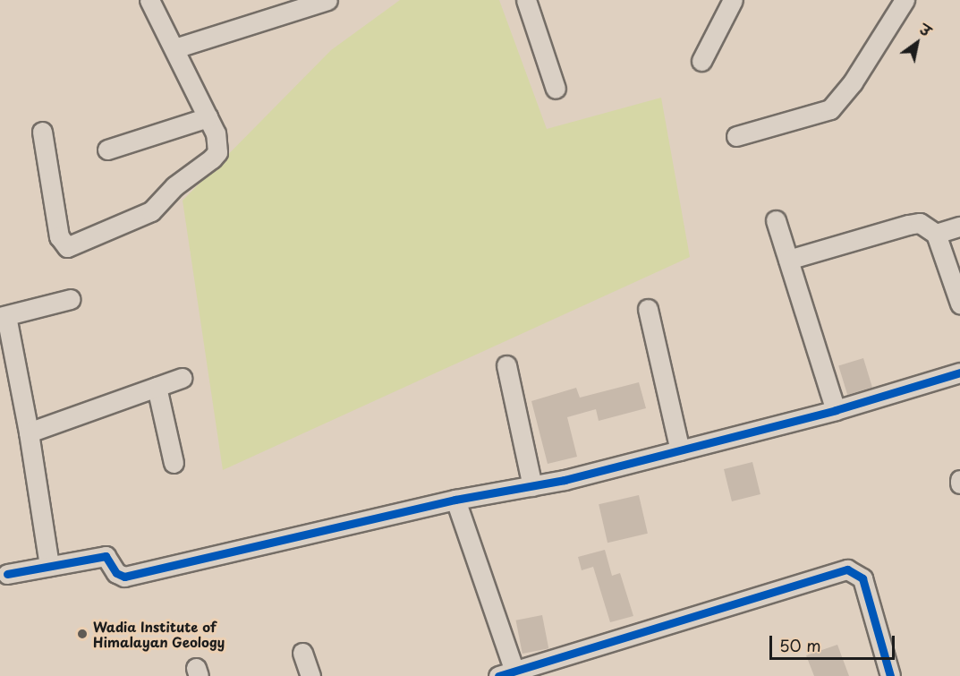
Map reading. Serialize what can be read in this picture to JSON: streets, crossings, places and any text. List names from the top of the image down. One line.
{"places":["Wadia Institute of Himalayan Geology"],"scale_bar":"50 m","north":"top right"}
